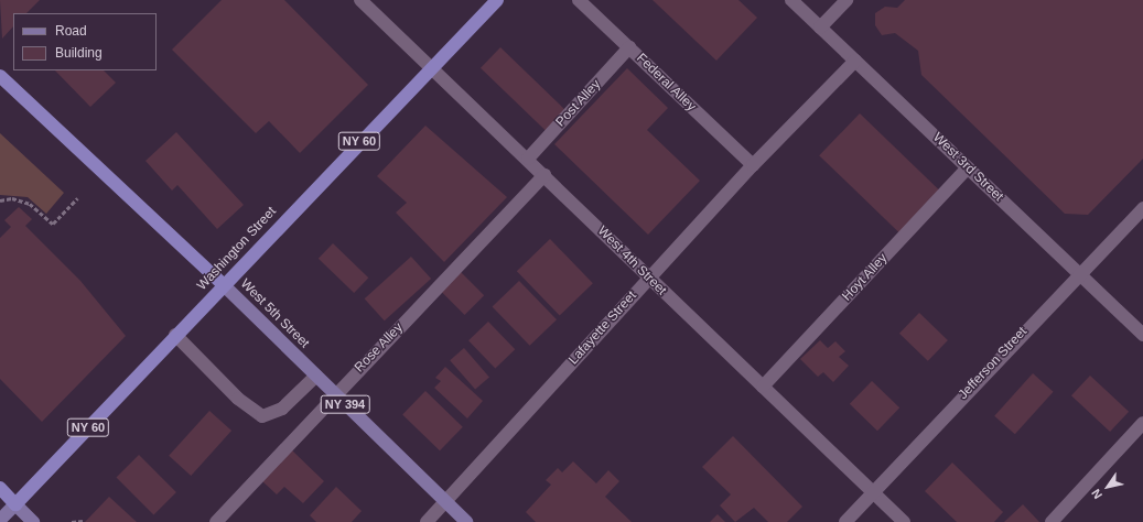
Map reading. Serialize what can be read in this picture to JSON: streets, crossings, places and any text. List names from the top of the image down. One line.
{"streets":{"highway":["NY 60","Washington Street","West 5th Street"],"main road":["NY 394"],"street":["Federal Alley","Post Alley","West 3rd Street","West 4th Street","Hoyt Alley","Lafayette Street","Rose Alley","Jefferson Street"]},"crossings":[["Federal Alley","Post Alley"],["Federal Alley","Lafayette Street"],["Post Alley","West 4th Street"],["West 3rd Street","Hoyt Alley"],["West 3rd Street","Lafayette Street"],["West 3rd Street","Jefferson Street"],["Washington Street","West 4th Street"],["Washington Street","West 5th Street"],["West 4th Street","Hoyt Alley"],["West 4th Street","Lafayette Street"],["West 4th Street","Rose Alley"],["West 4th Street","Jefferson Street"],["West 5th Street","Lafayette Street"],["West 5th Street","Rose Alley"]],"legend":["Road","Building"],"north":"bottom left"}
